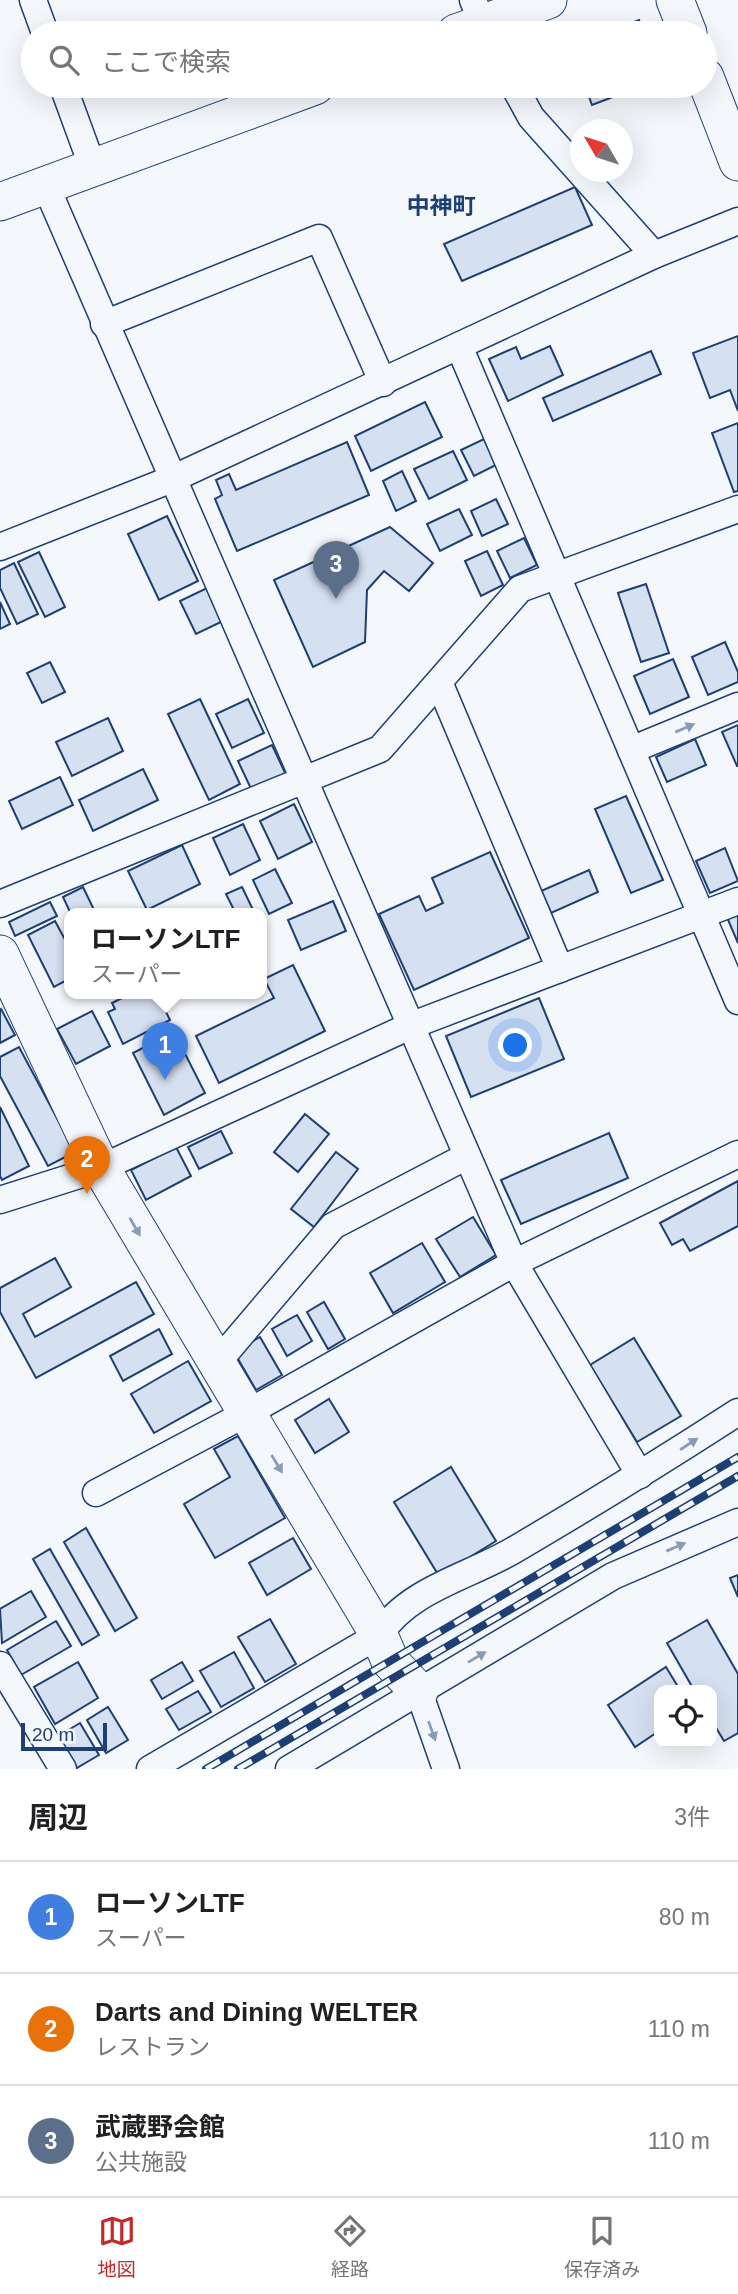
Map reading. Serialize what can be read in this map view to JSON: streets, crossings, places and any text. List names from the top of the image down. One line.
{"districts":["中神町"],"scale_bar":"20 m","north":"top left","page":{"search":"ここで検索","pins":["3","1","2"],"popup":["ローソンLTF","スーパー"],"scale":"20 m","heading":["周辺","3件"],"list":[{"mark":"1","name":"ローソンLTF","note":"スーパー","value":"80 m"},{"mark":"2","name":"Darts and Dining WELTER","note":"レストラン","value":"110 m"},{"mark":"3","name":"武蔵野会館","note":"公共施設","value":"110 m"}],"nav":["地図","経路","保存済み"]}}
